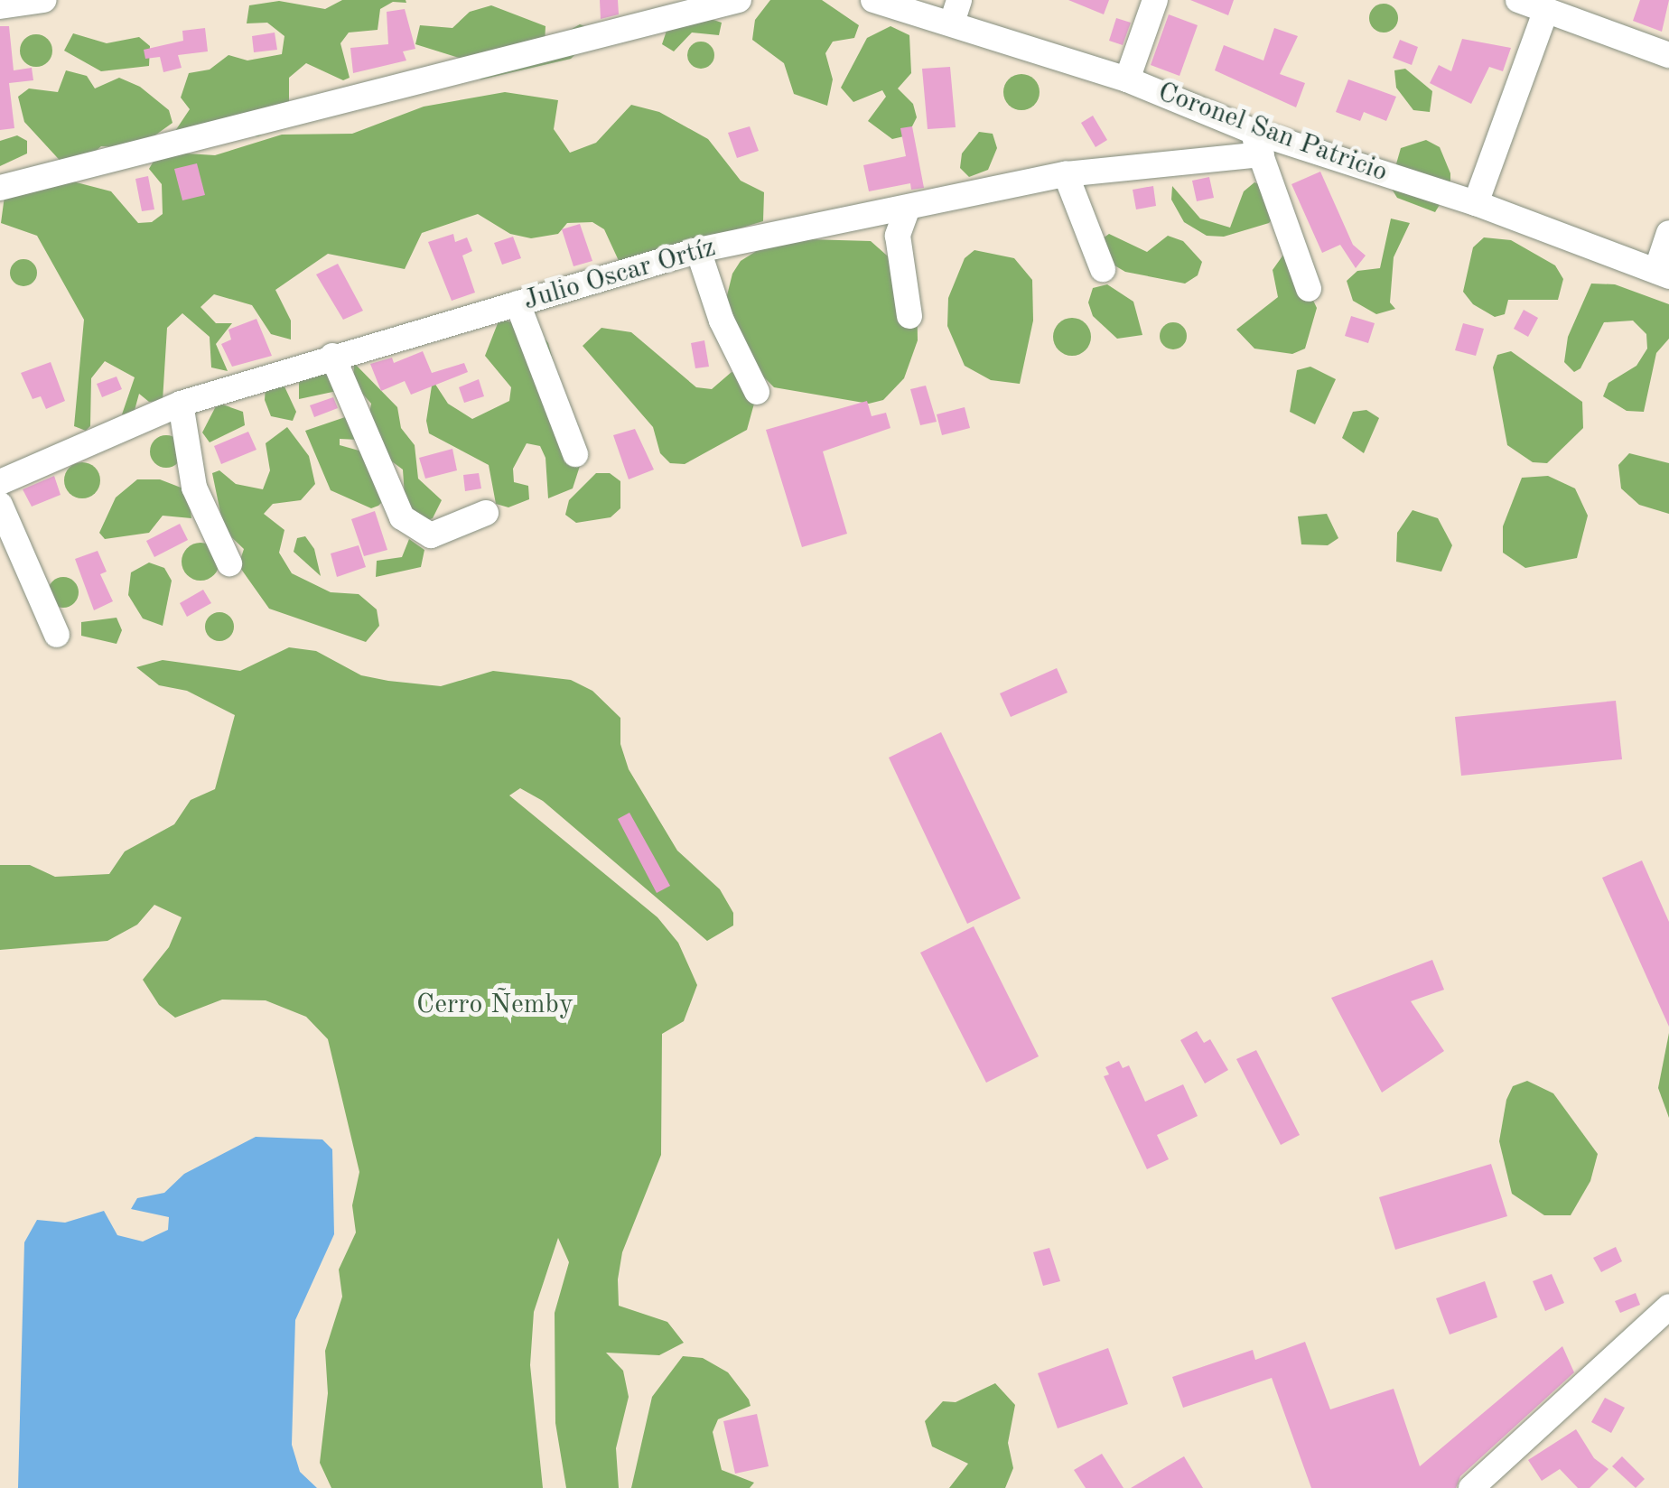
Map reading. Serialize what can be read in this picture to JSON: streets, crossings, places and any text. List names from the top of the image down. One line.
{"streets":{"street":["Coronel San Patricio","Julio Oscar Ortíz"]},"parks":["Cerro Ñemby"]}
